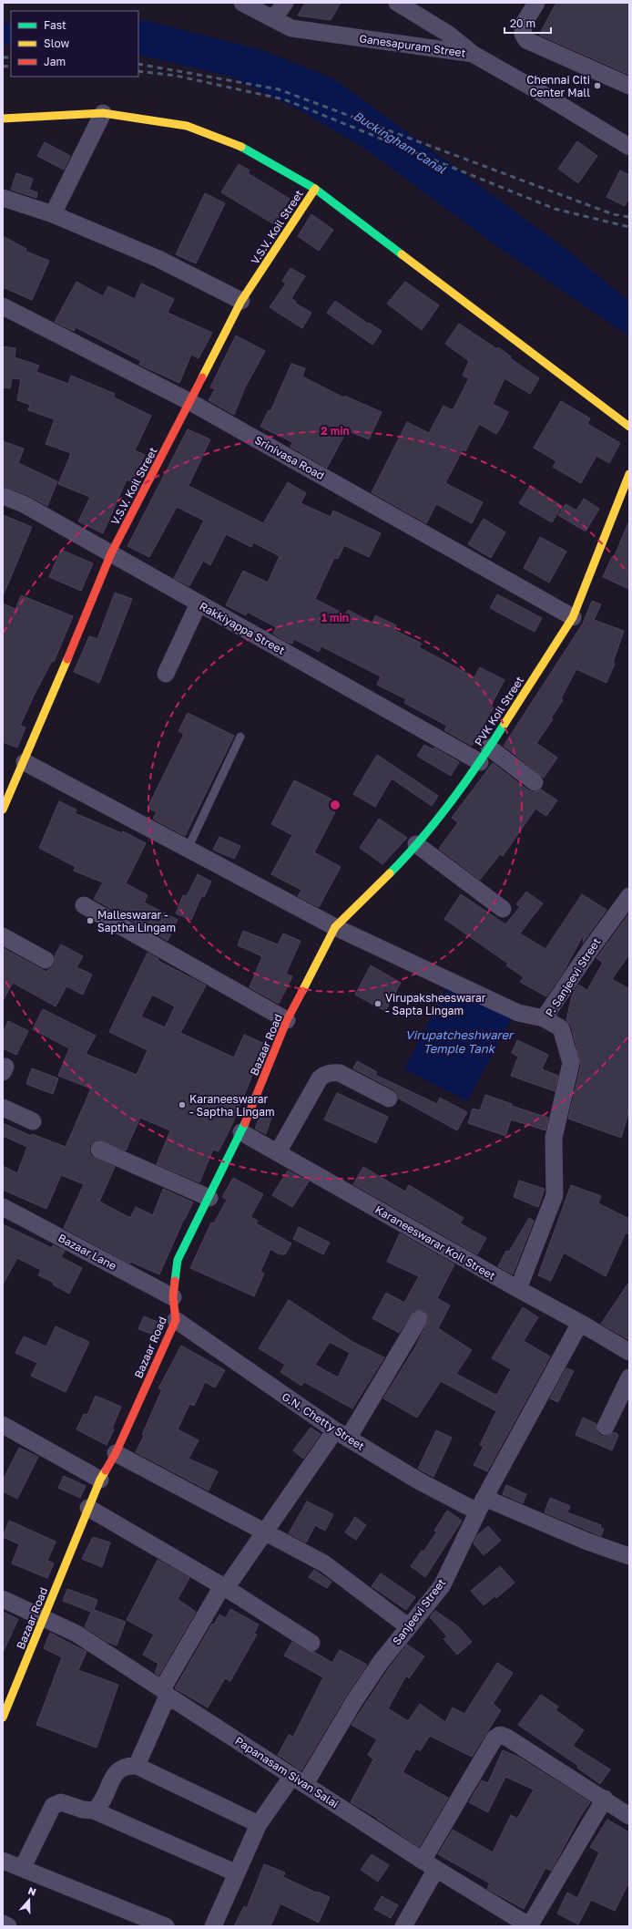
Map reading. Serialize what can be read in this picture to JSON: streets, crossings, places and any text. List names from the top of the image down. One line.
{"streets":{"street":["Ganesapuram Street","V.S.V. Koil Street","Srinivasa Road","Rakkiyappa Street","PVK Koil Street","P. Sanjeevi Street","Bazaar Road","Karaneeswarar Koil Street","Bazaar Lane","G.N. Chetty Street","Sanjeevi Street","Papanasam Sivan Salai"]},"crossings":[["V.S.V. Koil Street","Srinivasa Road"],["V.S.V. Koil Street","Rakkiyappa Street"],["Srinivasa Road","PVK Koil Street"],["Rakkiyappa Street","PVK Koil Street"],["PVK Koil Street","Bazaar Road"],["P. Sanjeevi Street","Karaneeswarar Koil Street"],["Bazaar Road","Karaneeswarar Koil Street"],["Bazaar Road","Bazaar Lane"],["Bazaar Road","G.N. Chetty Street"],["Bazaar Road","Papanasam Sivan Salai"],["Karaneeswarar Koil Street","Sanjeevi Street"],["G.N. Chetty Street","Sanjeevi Street"],["Sanjeevi Street","Papanasam Sivan Salai"]],"water":["Buckingham Canal","Virupatcheshwarer Temple Tank"],"places":["Chennai Citi Center Mall","Malleswarar - Saptha Lingam","Virupaksheeswarar - Sapta Lingam","Karaneeswarar - Saptha Lingam"],"legend":["Fast","Slow","Jam"],"scale_bar":"20 m","north":"top","rings":["2 min","1 min"]}
